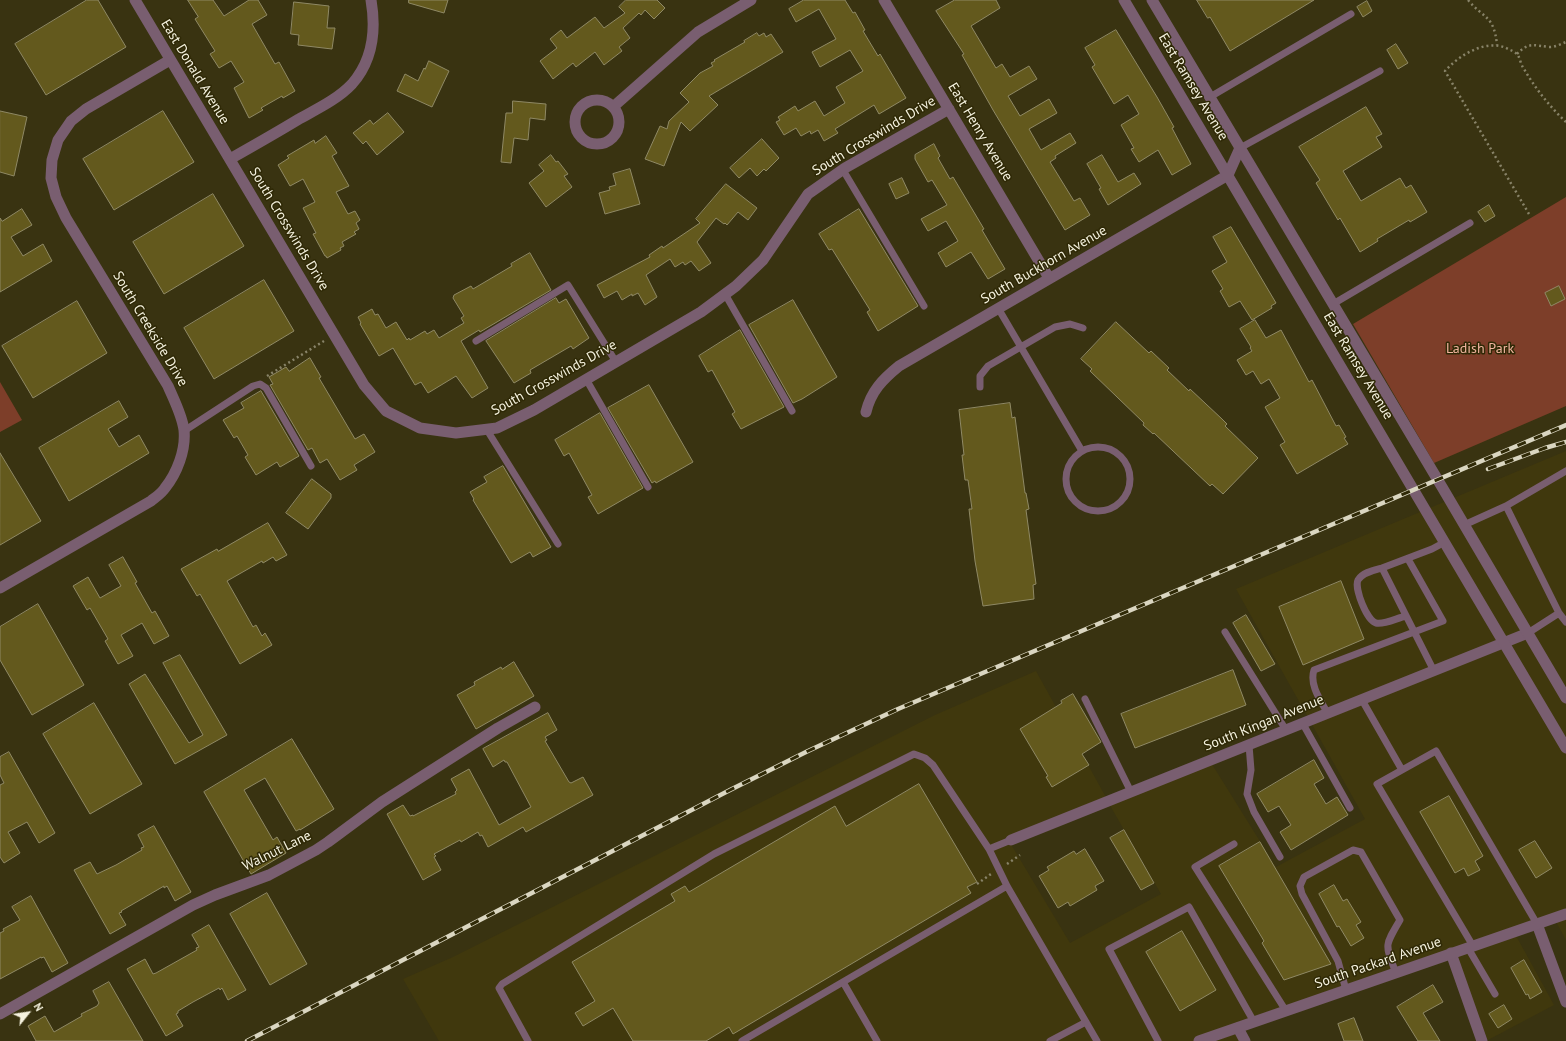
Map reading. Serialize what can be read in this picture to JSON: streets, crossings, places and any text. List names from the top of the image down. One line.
{"streets":{"street":["East Donald Avenue","East Ramsey Avenue","East Henry Avenue","South Crosswinds Drive","South Buckhorn Avenue","South Creekside Drive","South Kingan Avenue","Walnut Lane","South Packard Avenue"]},"crossings":[["East Donald Avenue","South Crosswinds Drive"],["East Donald Avenue","South Creekside Drive"],["East Ramsey Avenue","South Buckhorn Avenue"],["East Ramsey Avenue","South Kingan Avenue"],["East Henry Avenue","South Crosswinds Drive"],["East Henry Avenue","South Buckhorn Avenue"]],"parks":["Ladish Park"],"north":"top right"}
